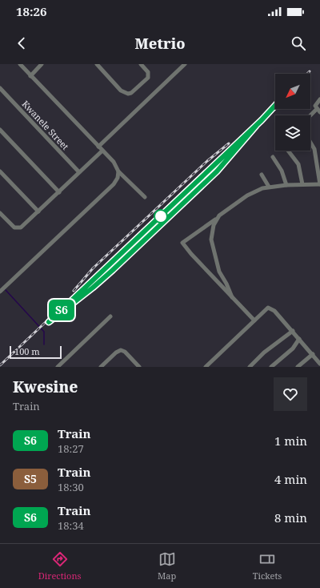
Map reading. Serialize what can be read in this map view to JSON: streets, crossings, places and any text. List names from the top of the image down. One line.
{"streets":{"street":["Kwanele Street"]},"scale_bar":"100 m","north":"bottom left","page":{"status":"18:26","header":"Metrio","on_map":"S6","scale":"100 m","heading":["Kwesine","Train"],"list":[{"mark":"S6","name":"Train","note":"18:27","value":"1 min"},{"mark":"S5","name":"Train","note":"18:30","value":"4 min"},{"mark":"S6","name":"Train","note":"18:34","value":"8 min"}],"tabs":["Directions","Map","Tickets"]}}
